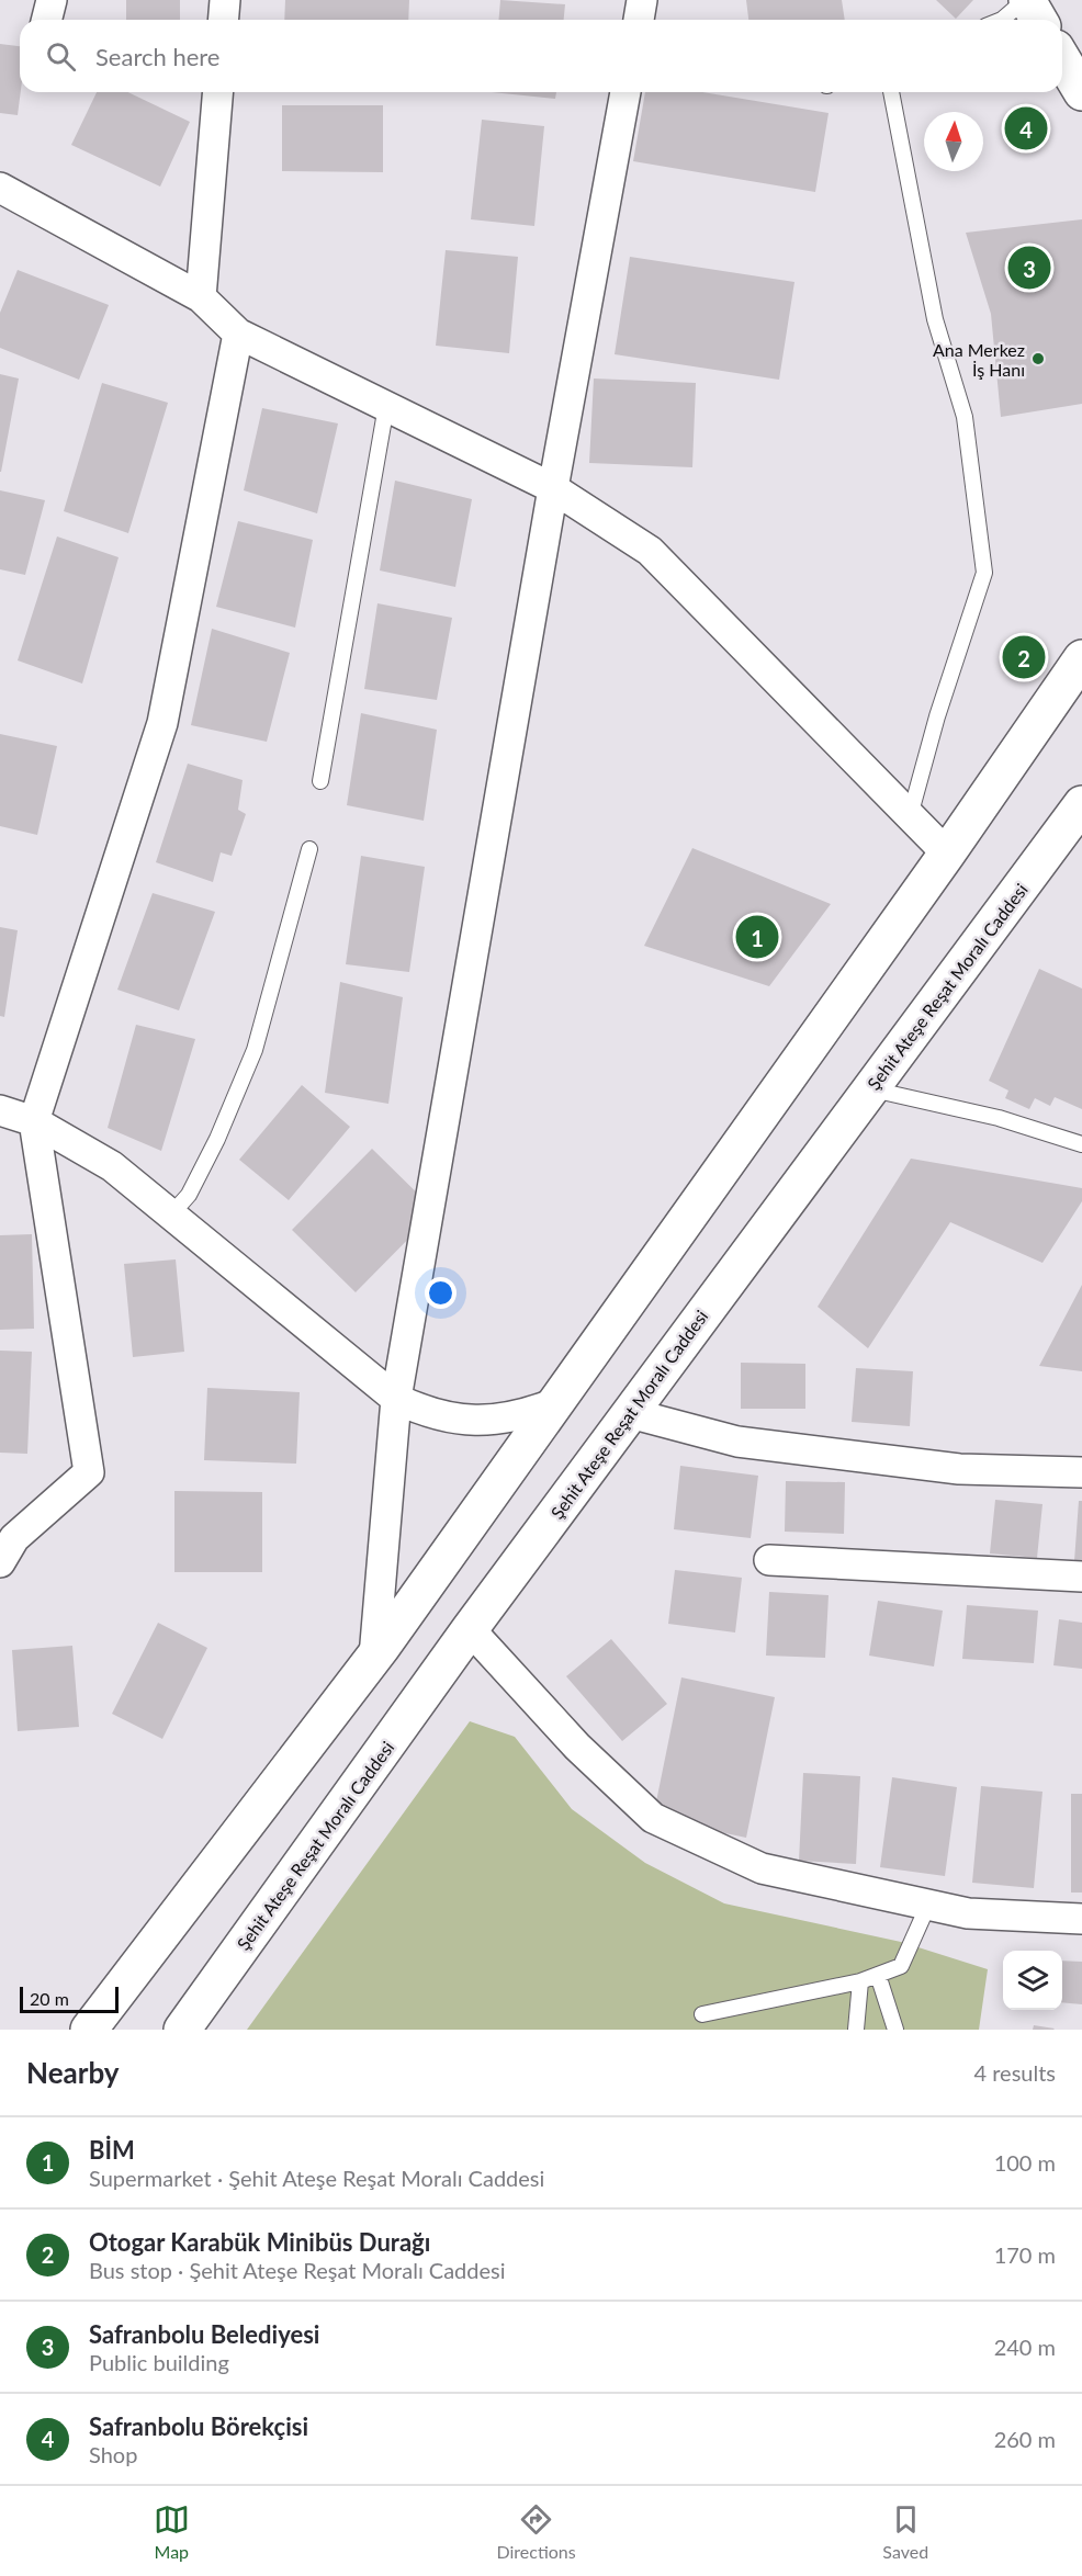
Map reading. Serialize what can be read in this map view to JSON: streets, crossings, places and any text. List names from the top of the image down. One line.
{"streets":{"main road":["Şehit Ateşe Reşat Moralı Caddesi"]},"places":["Ana Merkez İş Hanı"],"scale_bar":"20 m","north":"top","page":{"search":"Search here","pins":["4","3","2","1"],"scale":"20 m","heading":["Nearby","4 results"],"list":[{"mark":"1","name":"BİM","note":"Supermarket · Şehit Ateşe Reşat Moralı Caddesi","value":"100 m"},{"mark":"2","name":"Otogar Karabük Minibüs Durağı","note":"Bus stop · Şehit Ateşe Reşat Moralı Caddesi","value":"170 m"},{"mark":"3","name":"Safranbolu Belediyesi","note":"Public building","value":"240 m"},{"mark":"4","name":"Safranbolu Börekçisi","note":"Shop","value":"260 m"}],"nav":["Map","Directions","Saved"]}}
